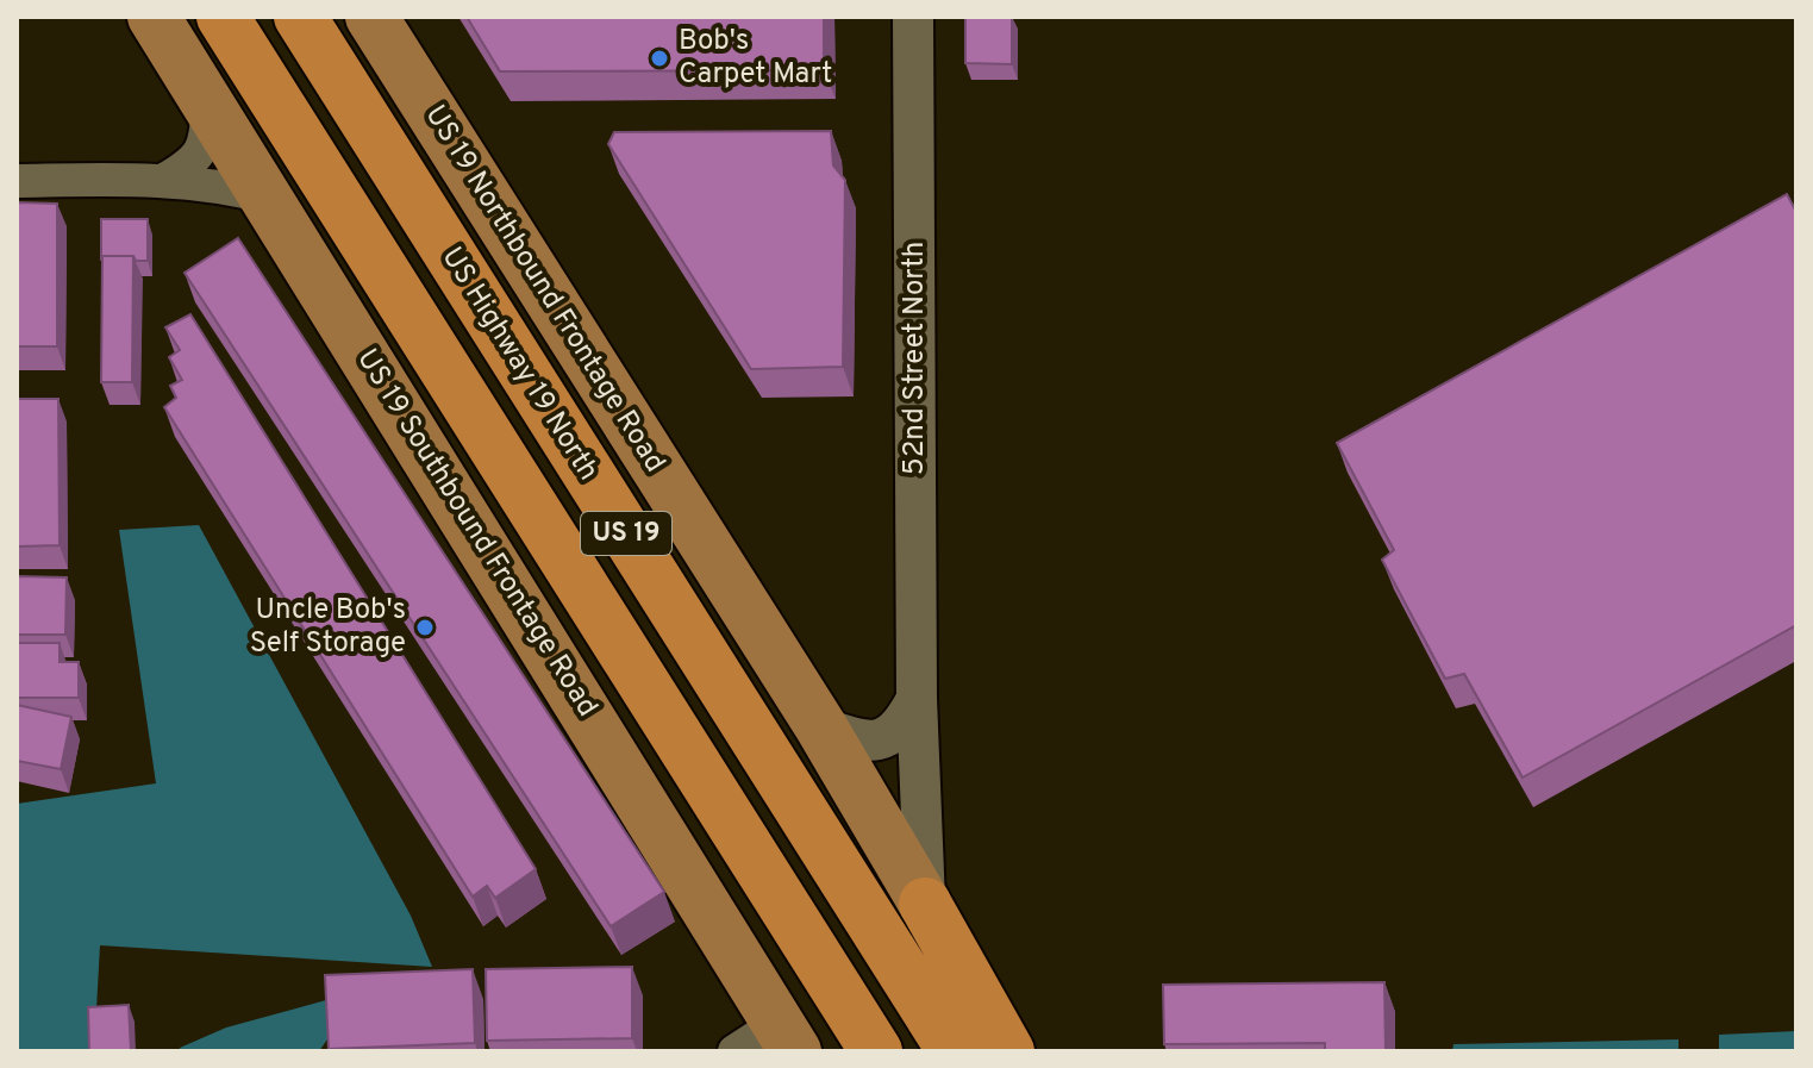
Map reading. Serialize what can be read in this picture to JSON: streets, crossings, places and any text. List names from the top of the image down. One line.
{"streets":{"highway":["US Highway 19 North","US 19"],"main road":["US 19 Northbound Frontage Road","US 19 Southbound Frontage Road"],"street":["52nd Street North"]},"crossings":[["US 19 Northbound Frontage Road","52nd Street North"]],"places":["Bob's Carpet Mart","Uncle Bob's Self Storage"]}
